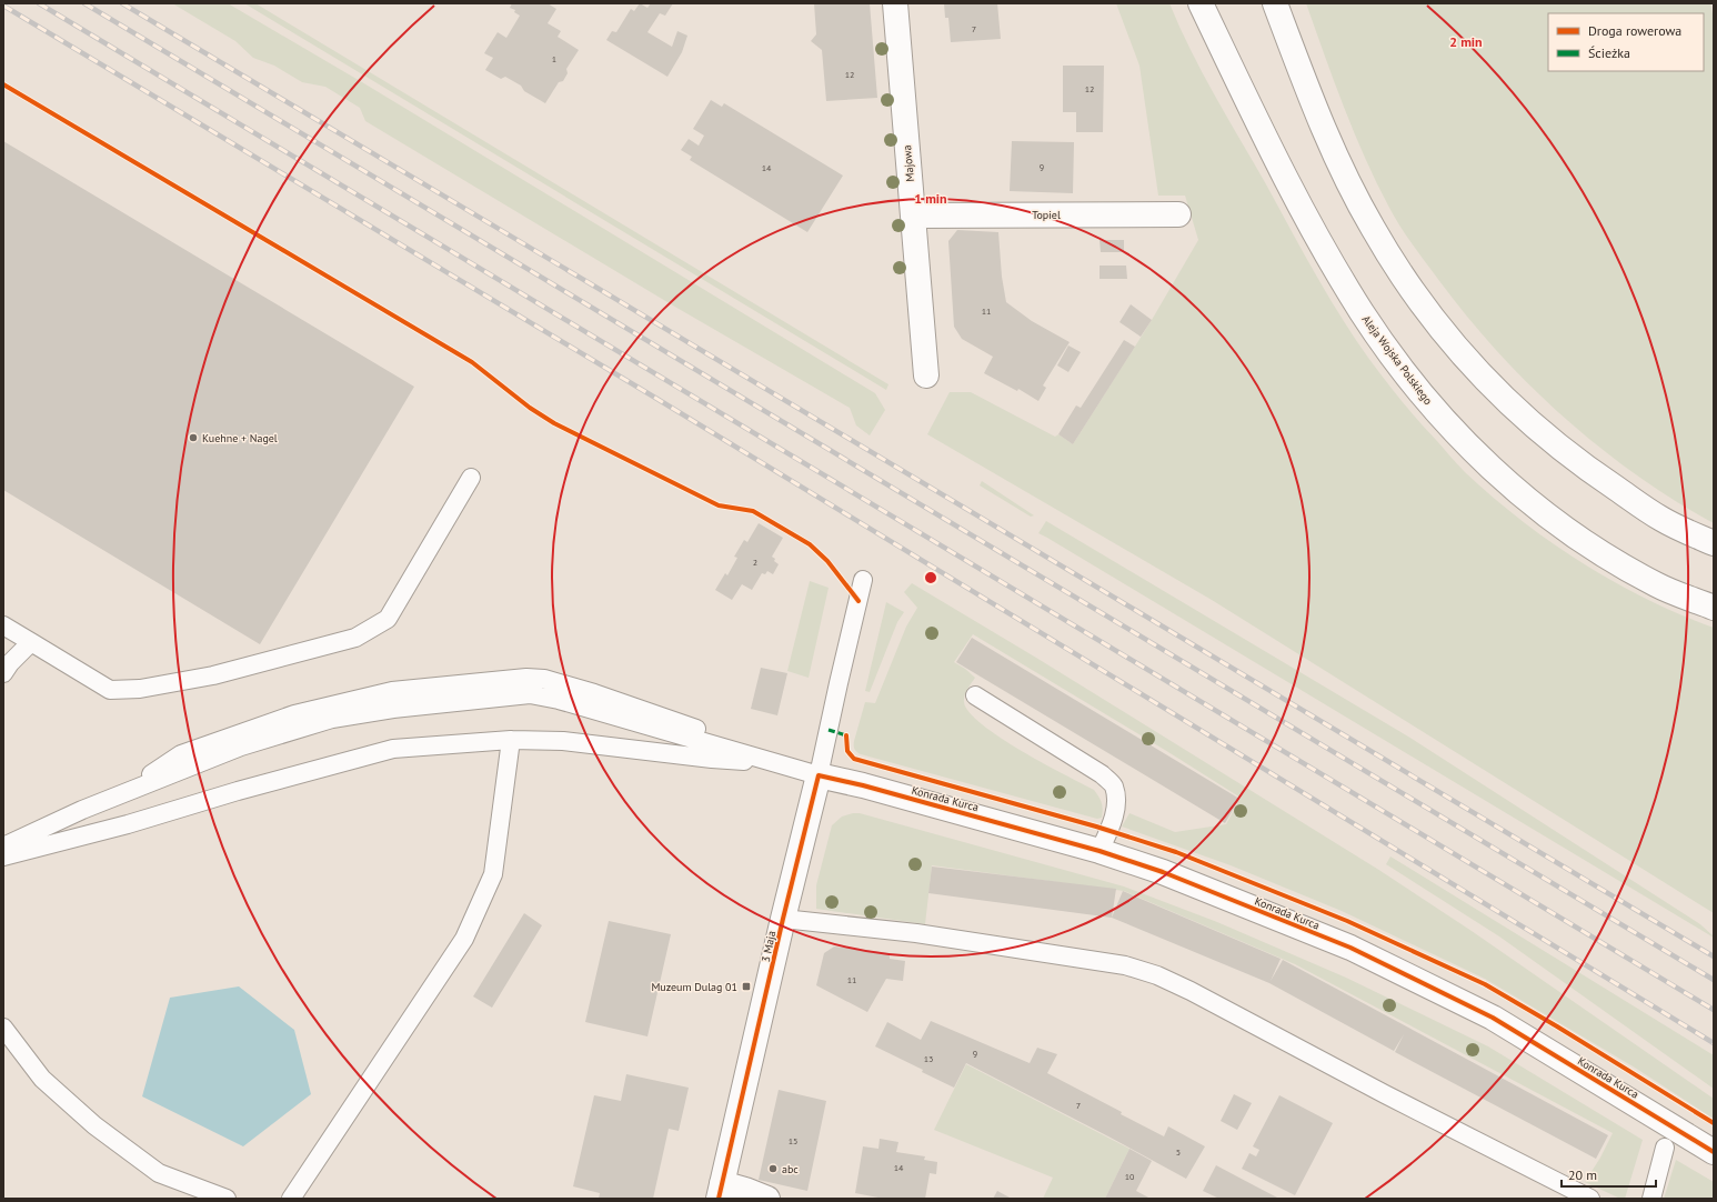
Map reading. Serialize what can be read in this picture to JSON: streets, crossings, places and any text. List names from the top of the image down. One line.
{"streets":{"street":["Majowa","Topiel","Aleja Wojska Polskiego","Konrada Kurca","3 Maja"]},"crossings":[["Majowa","Topiel"],["Konrada Kurca","3 Maja"]],"places":{"other":["Kuehne + Nagel","abc"],"transit":["Muzeum Dulag 01"]},"house_numbers":["7","1","12","12","9","14","11","2","11","9","13","7","15","5","14","10"],"legend":["Droga rowerowa","Ścieżka"],"scale_bar":"20 m","rings":["2 min","1 min"]}
